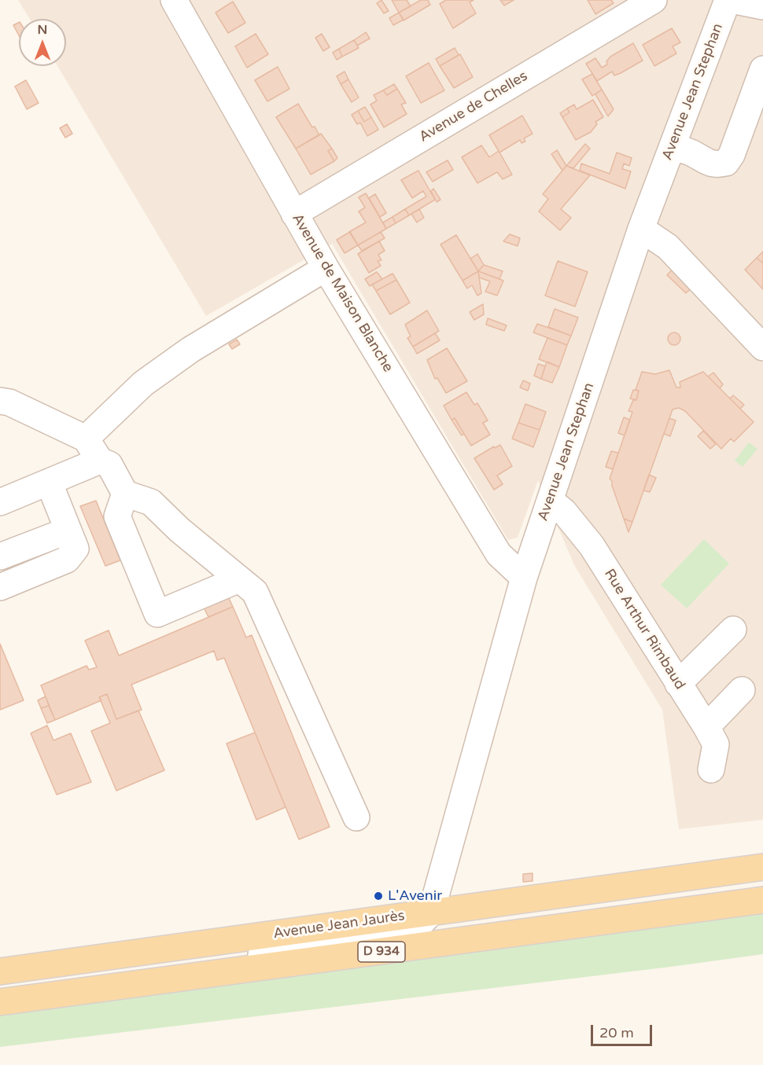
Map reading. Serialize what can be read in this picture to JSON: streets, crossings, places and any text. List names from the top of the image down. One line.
{"streets":{"main road":["Avenue Jean Jaurès","D 934"],"street":["Avenue Jean Stephan","Avenue de Chelles","Avenue de Maison Blanche","Rue Arthur Rimbaud"]},"crossings":[["Avenue Jean Stephan","Avenue de Maison Blanche"],["Avenue Jean Stephan","Rue Arthur Rimbaud"],["Avenue Jean Stephan","Avenue Jean Jaurès"],["Avenue de Chelles","Avenue de Maison Blanche"]],"places":["L'Avenir"],"scale_bar":"20 m","north":"top"}
